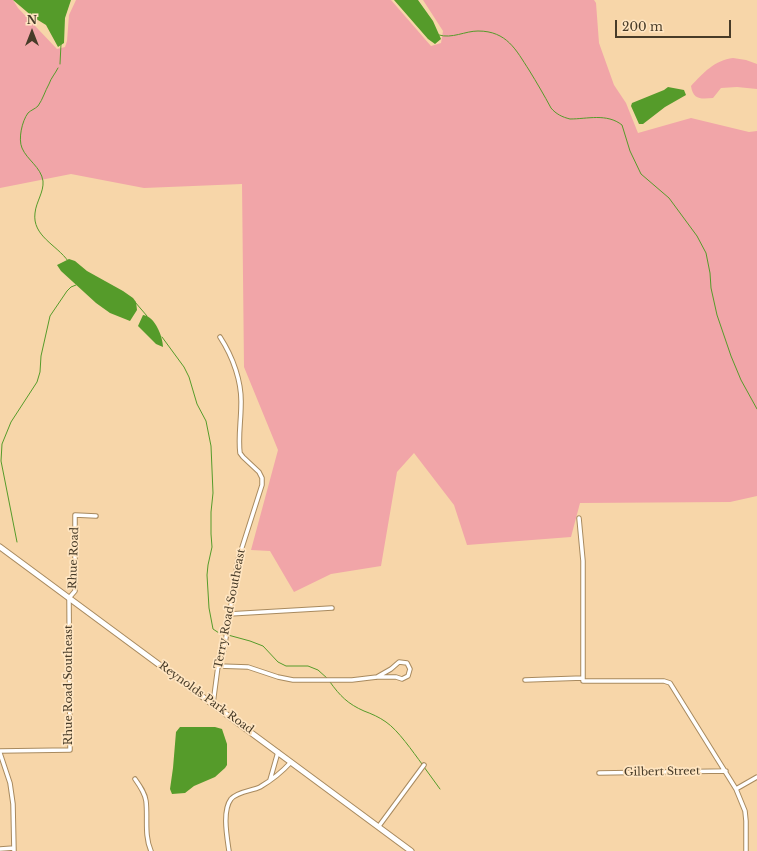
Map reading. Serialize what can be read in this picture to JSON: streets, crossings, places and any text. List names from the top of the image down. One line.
{"streets":{"main road":["Reynolds Park Road"],"street":["Rhue Road","Terry Road Southeast","Rhue Road Southeast","Gilbert Street"]},"crossings":[["Rhue Road","Rhue Road Southeast"],["Rhue Road","Reynolds Park Road"],["Terry Road Southeast","Reynolds Park Road"],["Rhue Road Southeast","Reynolds Park Road"]],"scale_bar":"200 m","north":"top"}
